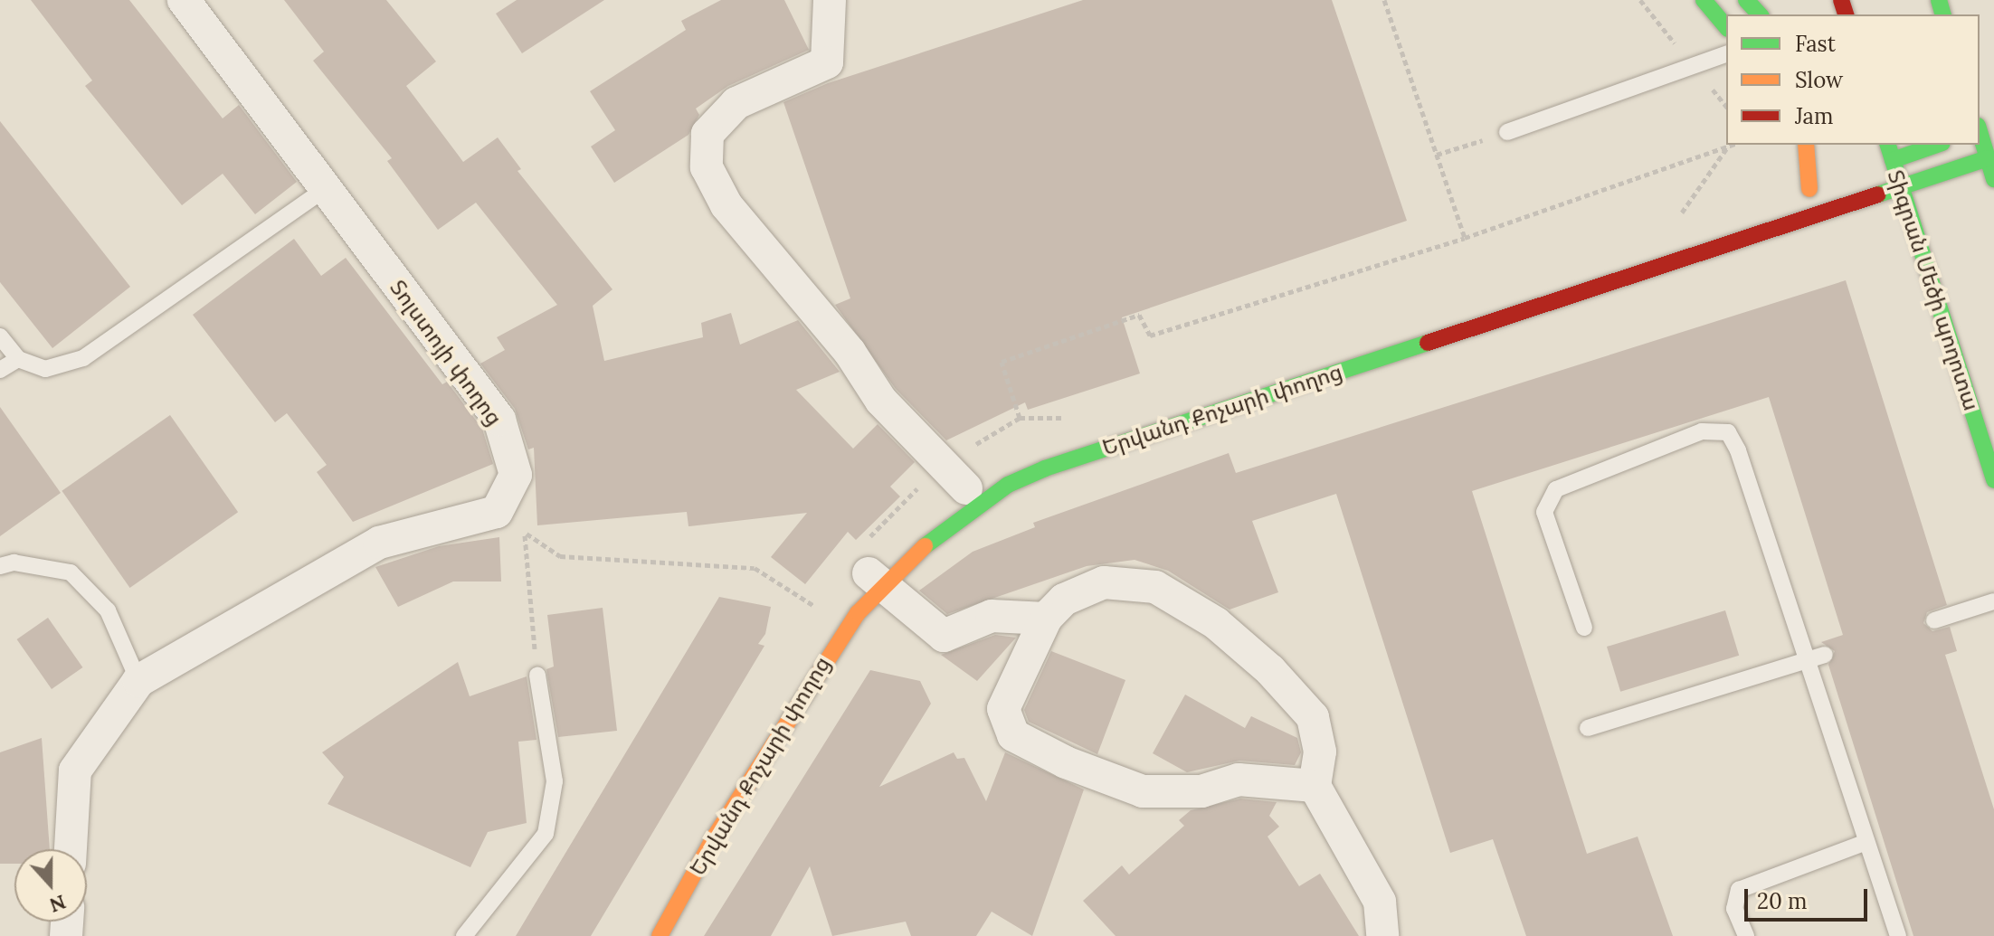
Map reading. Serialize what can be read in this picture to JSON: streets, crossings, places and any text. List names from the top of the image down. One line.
{"streets":{"street":["Տիգրան Մեծի պողոտա","Տոլստոյի փողոց","Երվանդ Քոչարի փողոց"]},"crossings":[["Տիգրան Մեծի պողոտա","Երվանդ Քոչարի փողոց"]],"legend":["Fast","Slow","Jam"],"scale_bar":"20 m","north":"bottom"}
